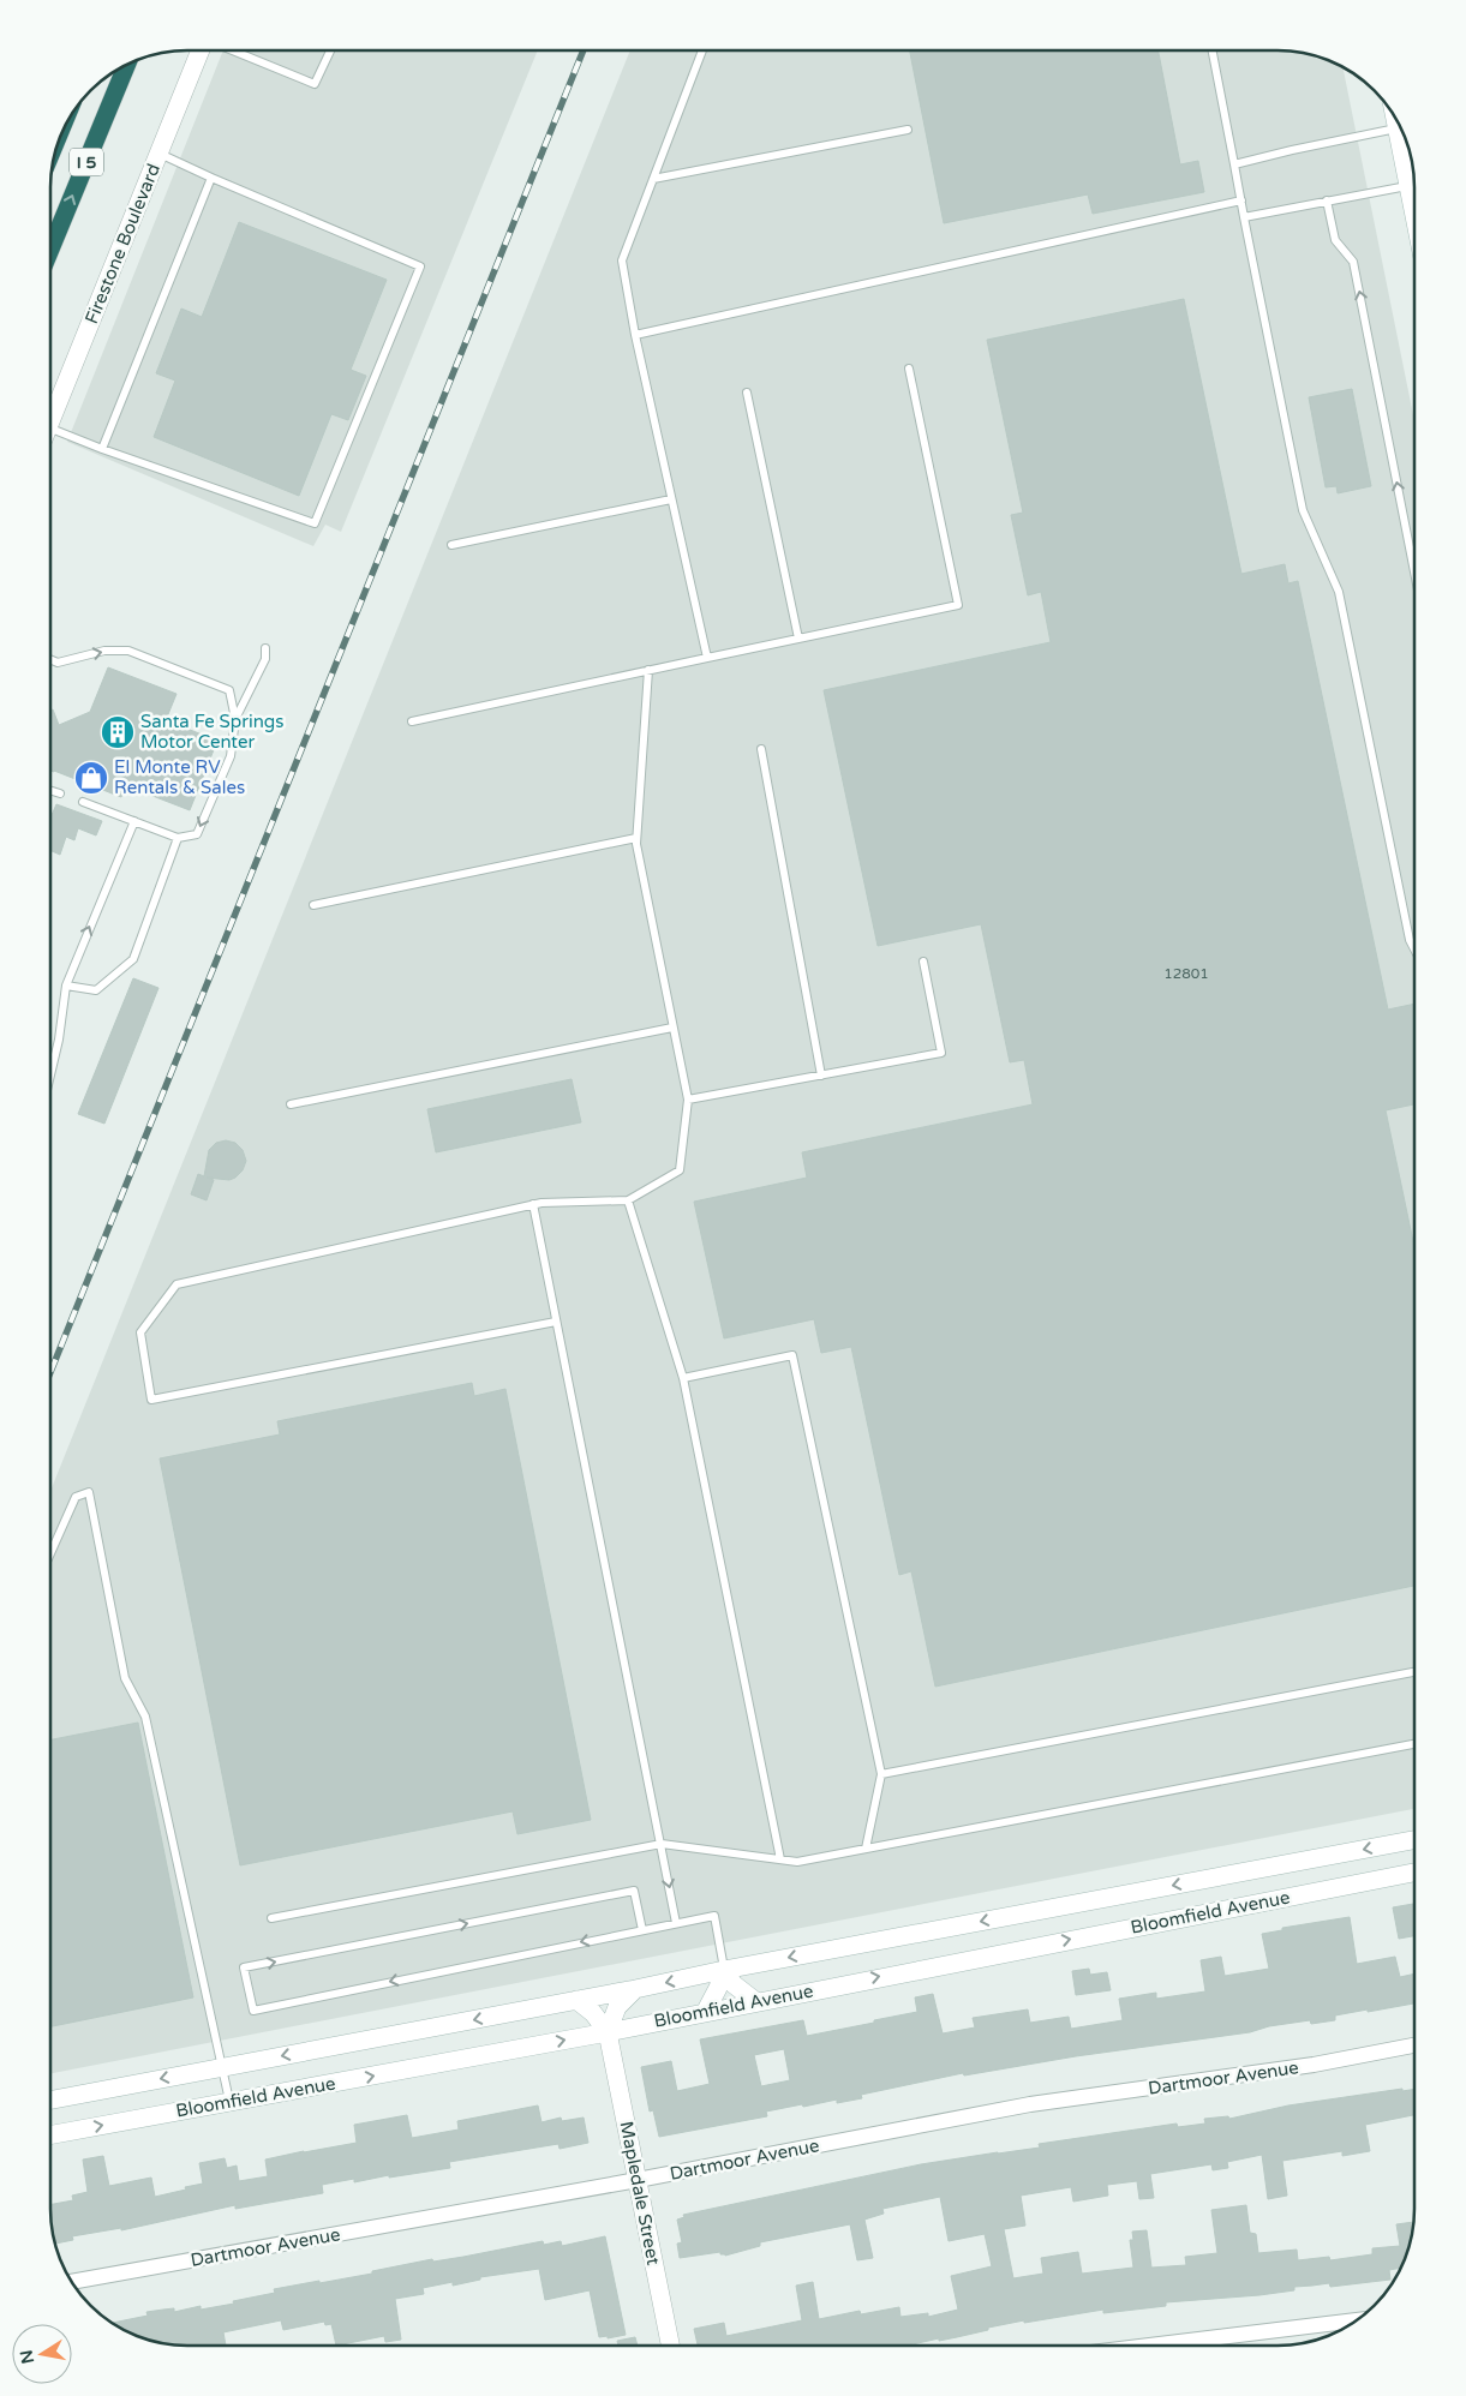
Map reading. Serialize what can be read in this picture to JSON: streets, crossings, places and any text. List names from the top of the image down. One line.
{"streets":{"highway":["I 5"],"main road":["Firestone Boulevard","Bloomfield Avenue","Mapledale Street"],"street":["Dartmoor Avenue"]},"crossings":[["Bloomfield Avenue","Mapledale Street"],["Dartmoor Avenue","Mapledale Street"]],"places":{"building":["Santa Fe Springs Motor Center"],"shop":["El Monte RV Rentals & Sales"]},"house_numbers":["12801"],"north":"left"}
